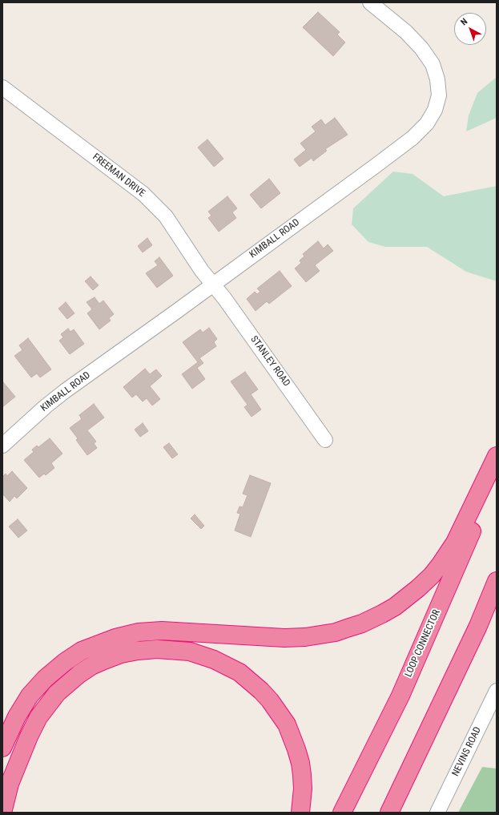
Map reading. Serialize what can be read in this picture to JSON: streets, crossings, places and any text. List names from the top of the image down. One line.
{"streets":{"highway":["LOOP CONNECTOR"],"street":["FREEMAN DRIVE","KIMBALL ROAD","STANLEY ROAD","NEVINS ROAD"]},"crossings":[["FREEMAN DRIVE","KIMBALL ROAD"],["FREEMAN DRIVE","STANLEY ROAD"],["KIMBALL ROAD","STANLEY ROAD"]],"north":"top left"}
